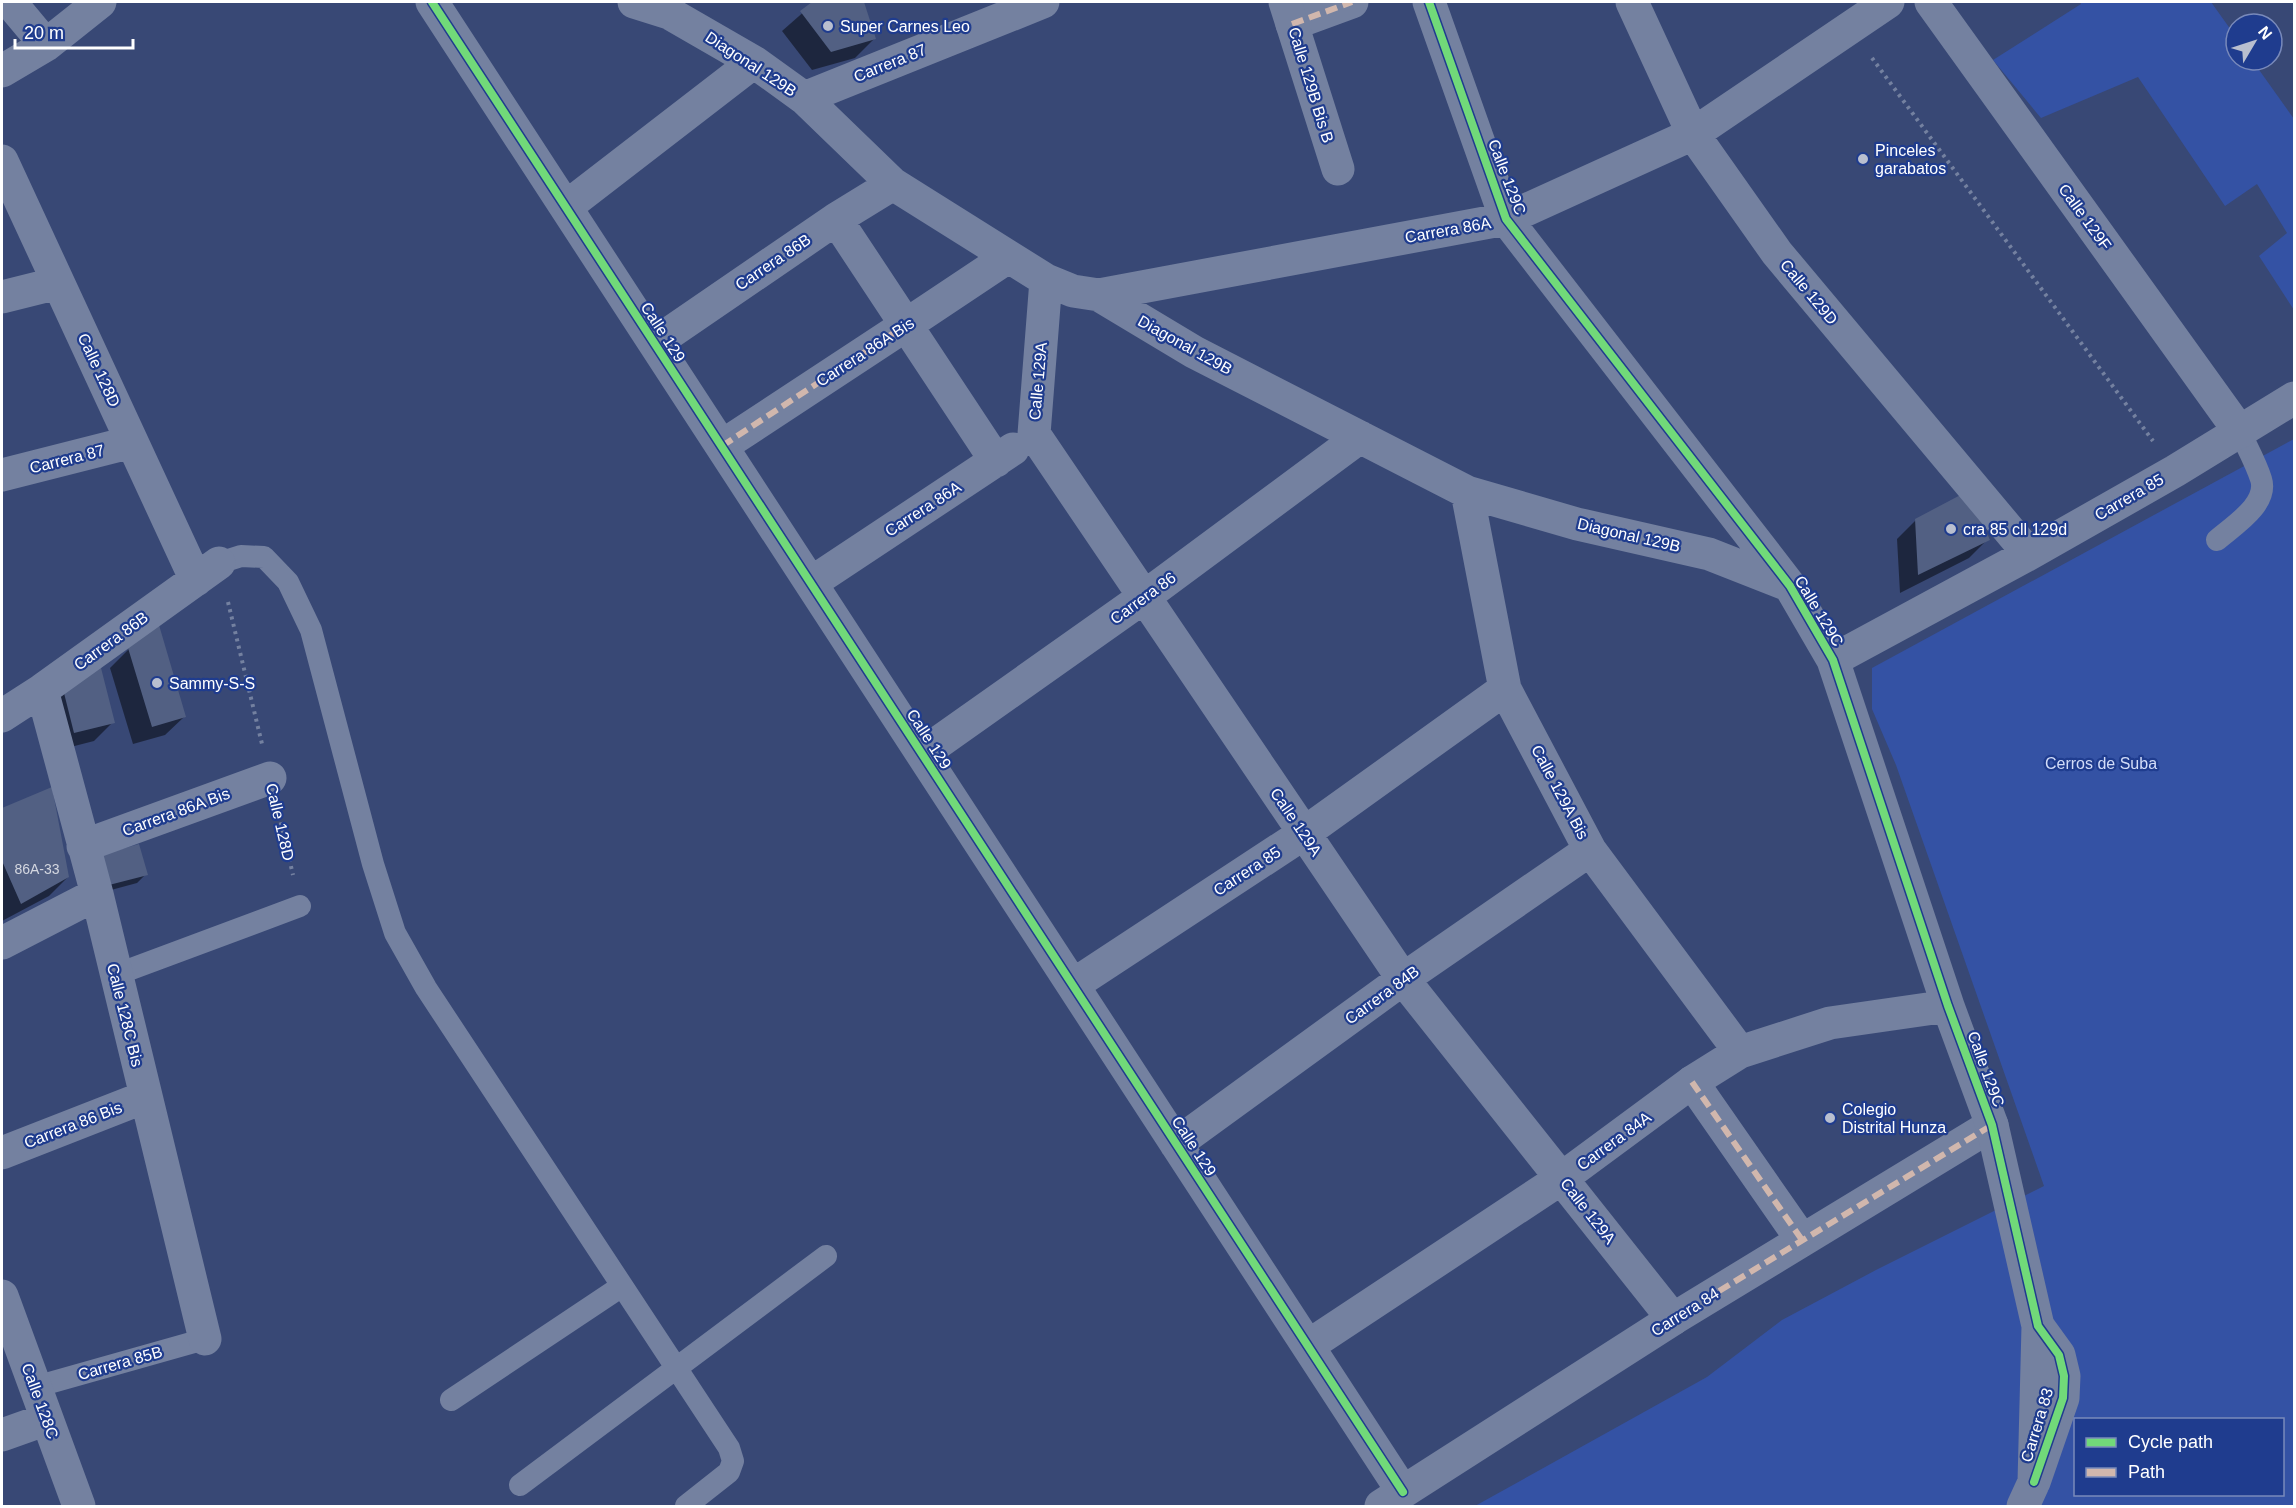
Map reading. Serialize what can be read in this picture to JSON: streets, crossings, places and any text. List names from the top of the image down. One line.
{"streets":{"street":["Carrera 87","Diagonal 129B","Calle 129B Bis B","Calle 129C","Calle 129F","Carrera 86A","Carrera 86B","Calle 129D","Calle 129","Carrera 86A Bis","Calle 128D","Calle 129A","Carrera 85","Carrera 86","Calle 129A Bis","Carrera 84B","Calle 128C Bis","Carrera 86 Bis","Carrera 84A","Carrera 84","Calle 128C","Carrera 83"],"lane":["Carrera 85B"]},"crossings":[["Carrera 87","Diagonal 129B"],["Carrera 87","Calle 128D"],["Diagonal 129B","Calle 129C"],["Diagonal 129B","Carrera 86A"],["Diagonal 129B","Carrera 86B"],["Diagonal 129B","Carrera 86A Bis"],["Diagonal 129B","Calle 129A"],["Diagonal 129B","Carrera 86"],["Diagonal 129B","Calle 129A Bis"],["Calle 129C","Carrera 86A"],["Calle 129C","Carrera 85"],["Calle 129C","Carrera 84A"],["Calle 129C","Carrera 84"],["Calle 129C","Carrera 83"],["Calle 129F","Carrera 85"],["Carrera 86A","Calle 129D"],["Carrera 86A","Calle 129"],["Carrera 86A","Calle 129A"],["Carrera 86B","Calle 129"],["Carrera 86B","Calle 128D"],["Carrera 86B","Calle 128C Bis"],["Calle 129D","Carrera 85"],["Calle 129","Carrera 86A Bis"],["Calle 129","Carrera 85"],["Calle 129","Carrera 86"],["Calle 129","Carrera 84B"],["Calle 129","Carrera 84A"],["Calle 129","Carrera 84"],["Carrera 86A Bis","Calle 128D"],["Carrera 86A Bis","Calle 128C Bis"],["Calle 129A","Carrera 85"],["Calle 129A","Carrera 86"],["Calle 129A","Carrera 84B"],["Calle 129A","Carrera 84A"],["Calle 129A","Carrera 84"],["Carrera 85","Calle 129A Bis"],["Calle 129A Bis","Carrera 84B"],["Calle 129A Bis","Carrera 84A"],["Calle 128C Bis","Carrera 86 Bis"],["Calle 128C Bis","Carrera 85B"],["Carrera 85B","Calle 128C"]],"parks":["Cerros de Suba"],"places":["Super Carnes Leo","Pinceles garabatos","cra 85 cll 129d","Sammy-S-S","Colegio Distrital Hunza"],"house_numbers":["86A-33"],"legend":["Cycle path","Path"],"scale_bar":"20 m","north":"top right"}
